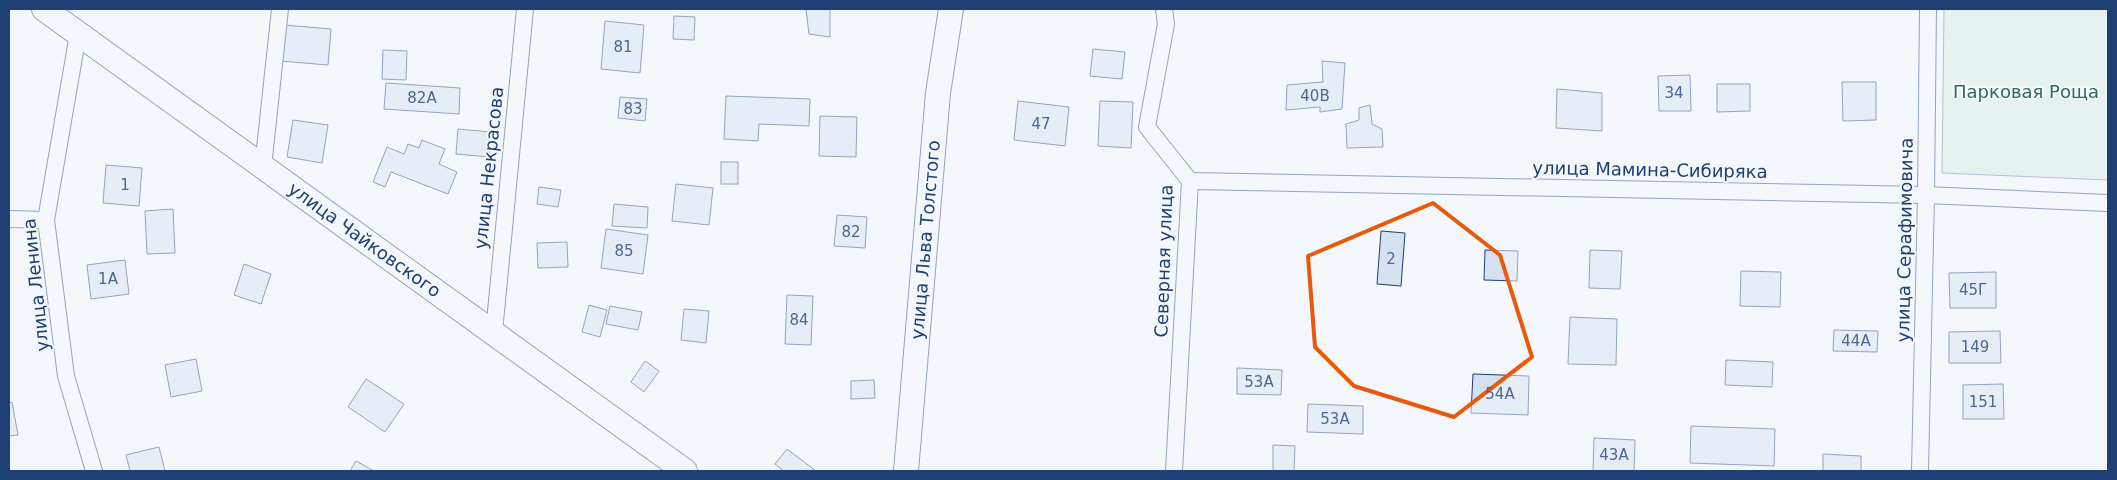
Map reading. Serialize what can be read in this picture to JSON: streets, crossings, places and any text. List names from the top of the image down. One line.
{"streets":{"street":["улица Некрасова","улица Мамина-Сибиряка","улица Чайковского","улица Льва Толстого","улица Серафимовича","Северная улица","улица Ленина"]},"crossings":[["улица Некрасова","улица Чайковского"],["улица Мамина-Сибиряка","улица Серафимовича"],["улица Мамина-Сибиряка","Северная улица"],["улица Чайковского","улица Ленина"]],"parks":["Парковая Роща"],"house_numbers":["81","34","40В","82А","83","47","1","82","85","2","1А","45Г","84","44А","149","53А","54А","151","53А","43А"]}
